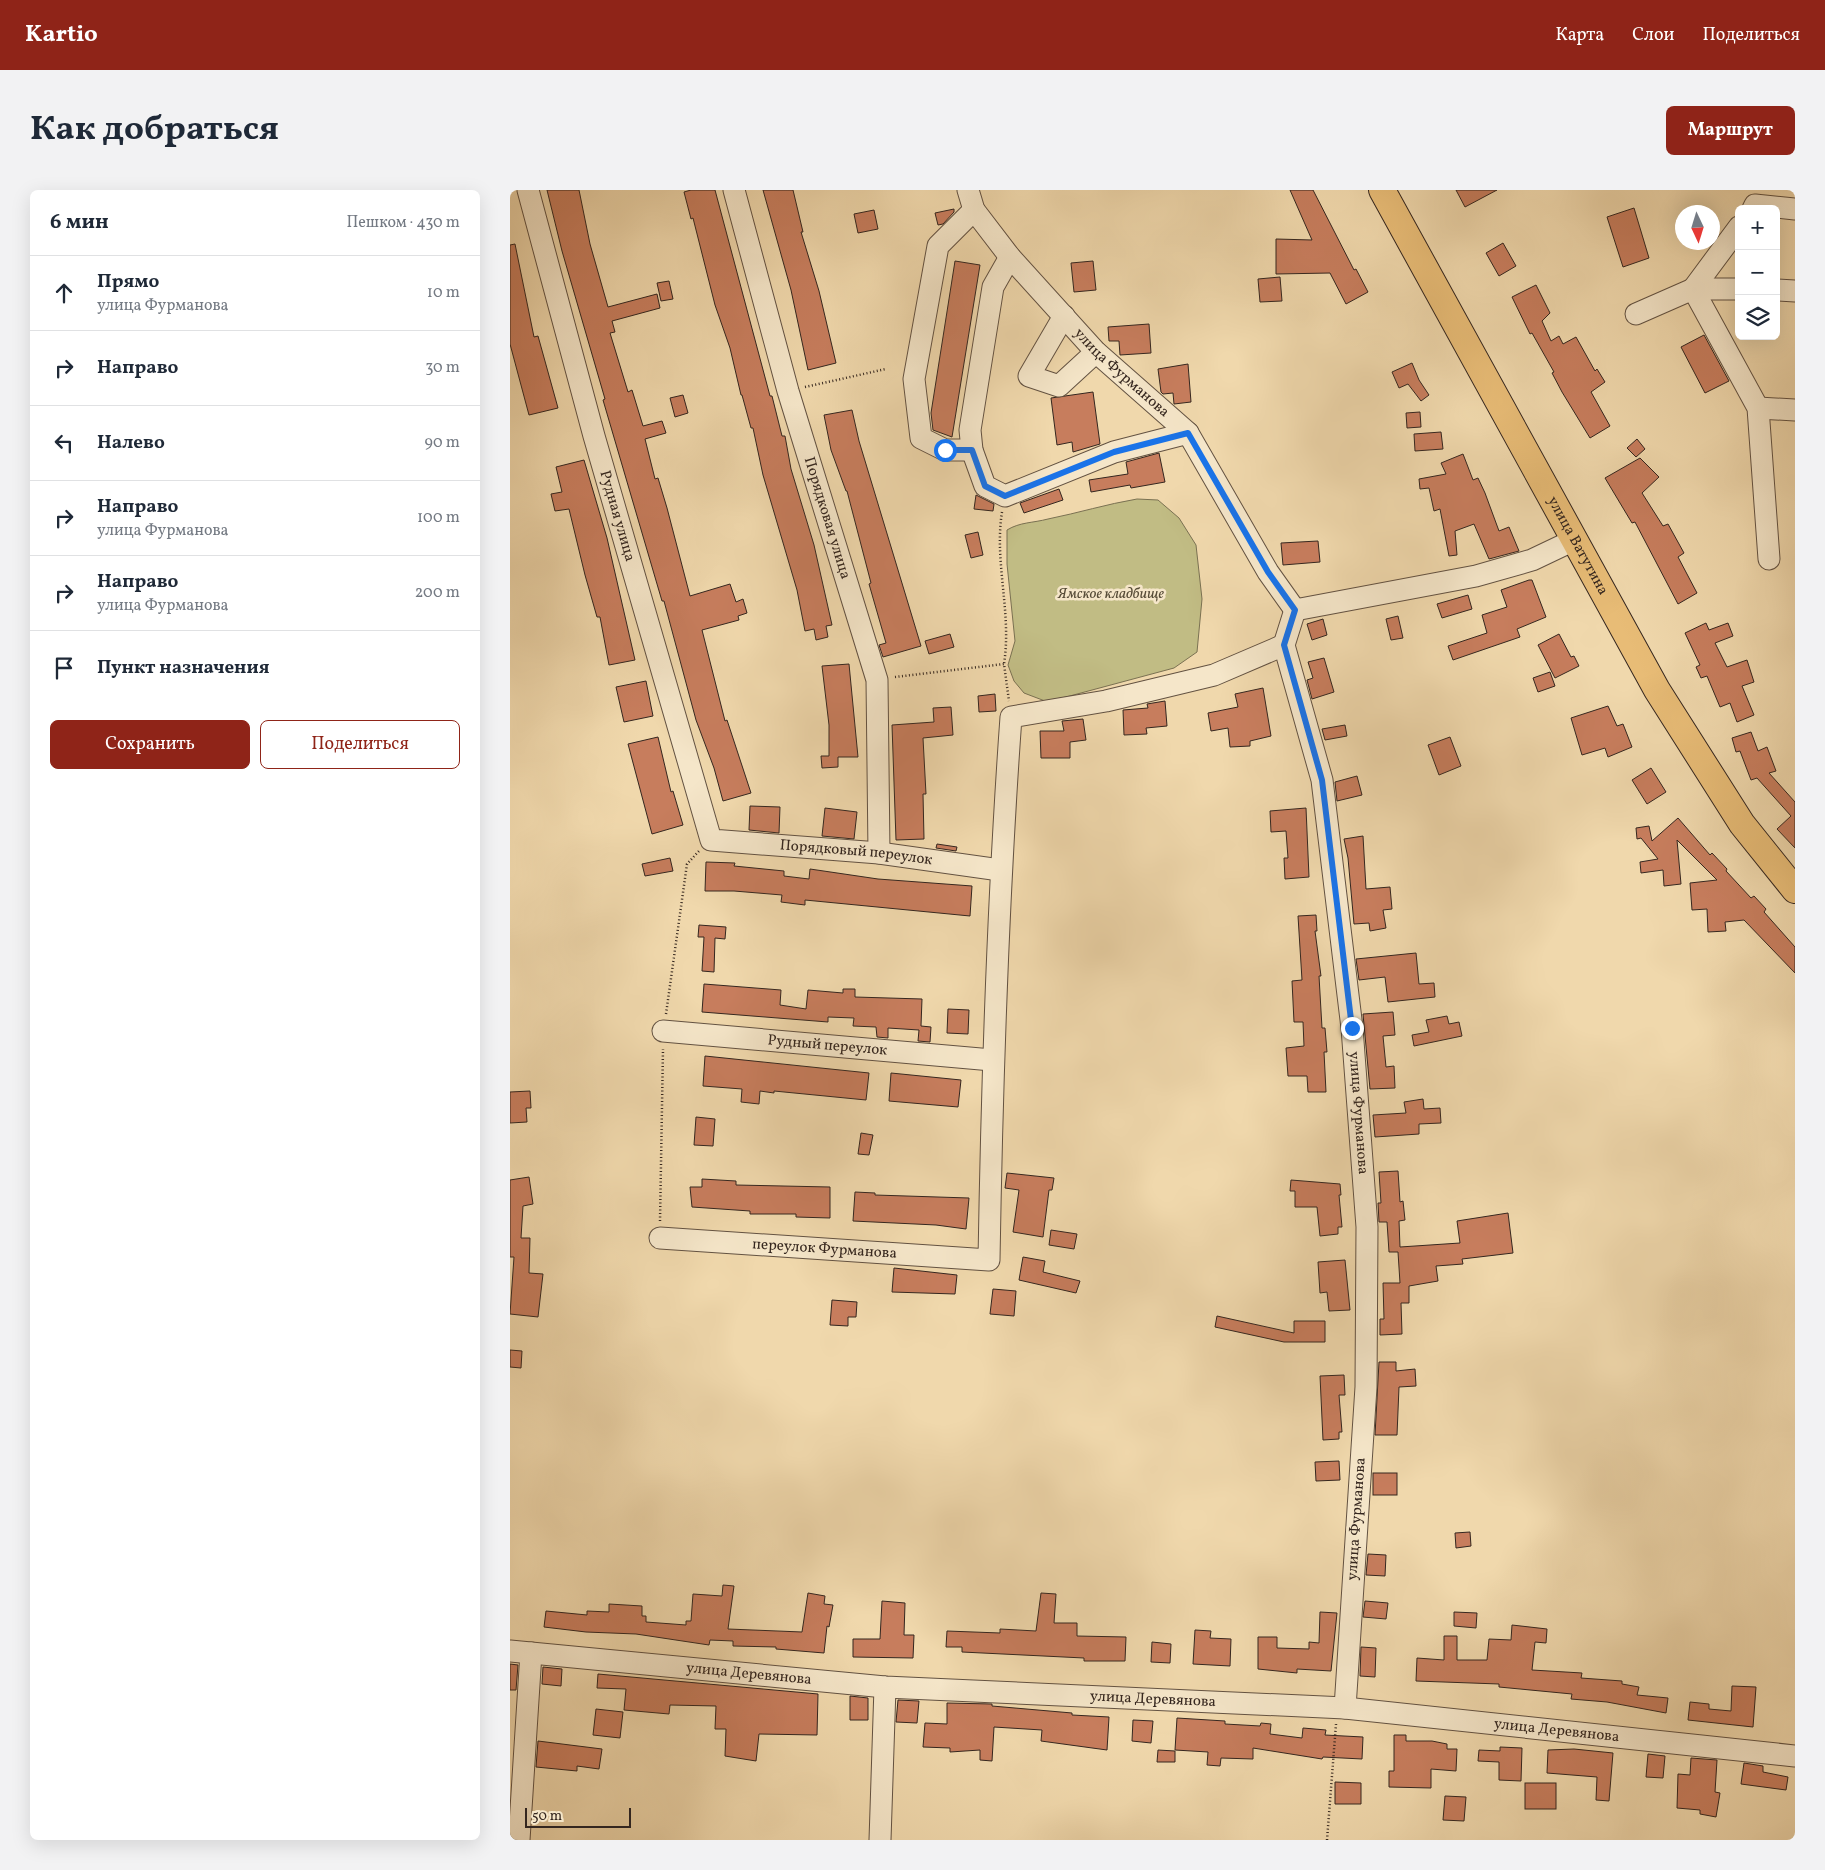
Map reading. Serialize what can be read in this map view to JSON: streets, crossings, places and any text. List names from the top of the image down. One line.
{"streets":{"main road":["улица Ватутина"],"street":["улица Фурманова","Рудная улица","Порядковая улица","Порядковый переулок","Рудный переулок","переулок Фурманова","улица Деревянова"]},"crossings":[["улица Фурманова","улица Деревянова"],["Рудная улица","Порядковый переулок"],["Порядковая улица","Порядковый переулок"],["Рудный переулок","переулок Фурманова"]],"parks":["Ямское кладбище"],"scale_bar":"50 m","north":"bottom","page":{"header":"Kartio","nav":["Карта","Слои","Поделиться"],"title":"Как добраться","buttons":["Маршрут",["Сохранить","Поделиться"]],"heading":["6 мин","Пешком · 430 m"],"map_buttons":["+","−"],"list":[["Прямо","улица Фурманова","10 m"],["Направо","30 m"],["Налево","90 m"],["Направо","улица Фурманова","100 m"],["Направо","улица Фурманова","200 m"],"Пункт назначения"],"scale":"50 m"}}
